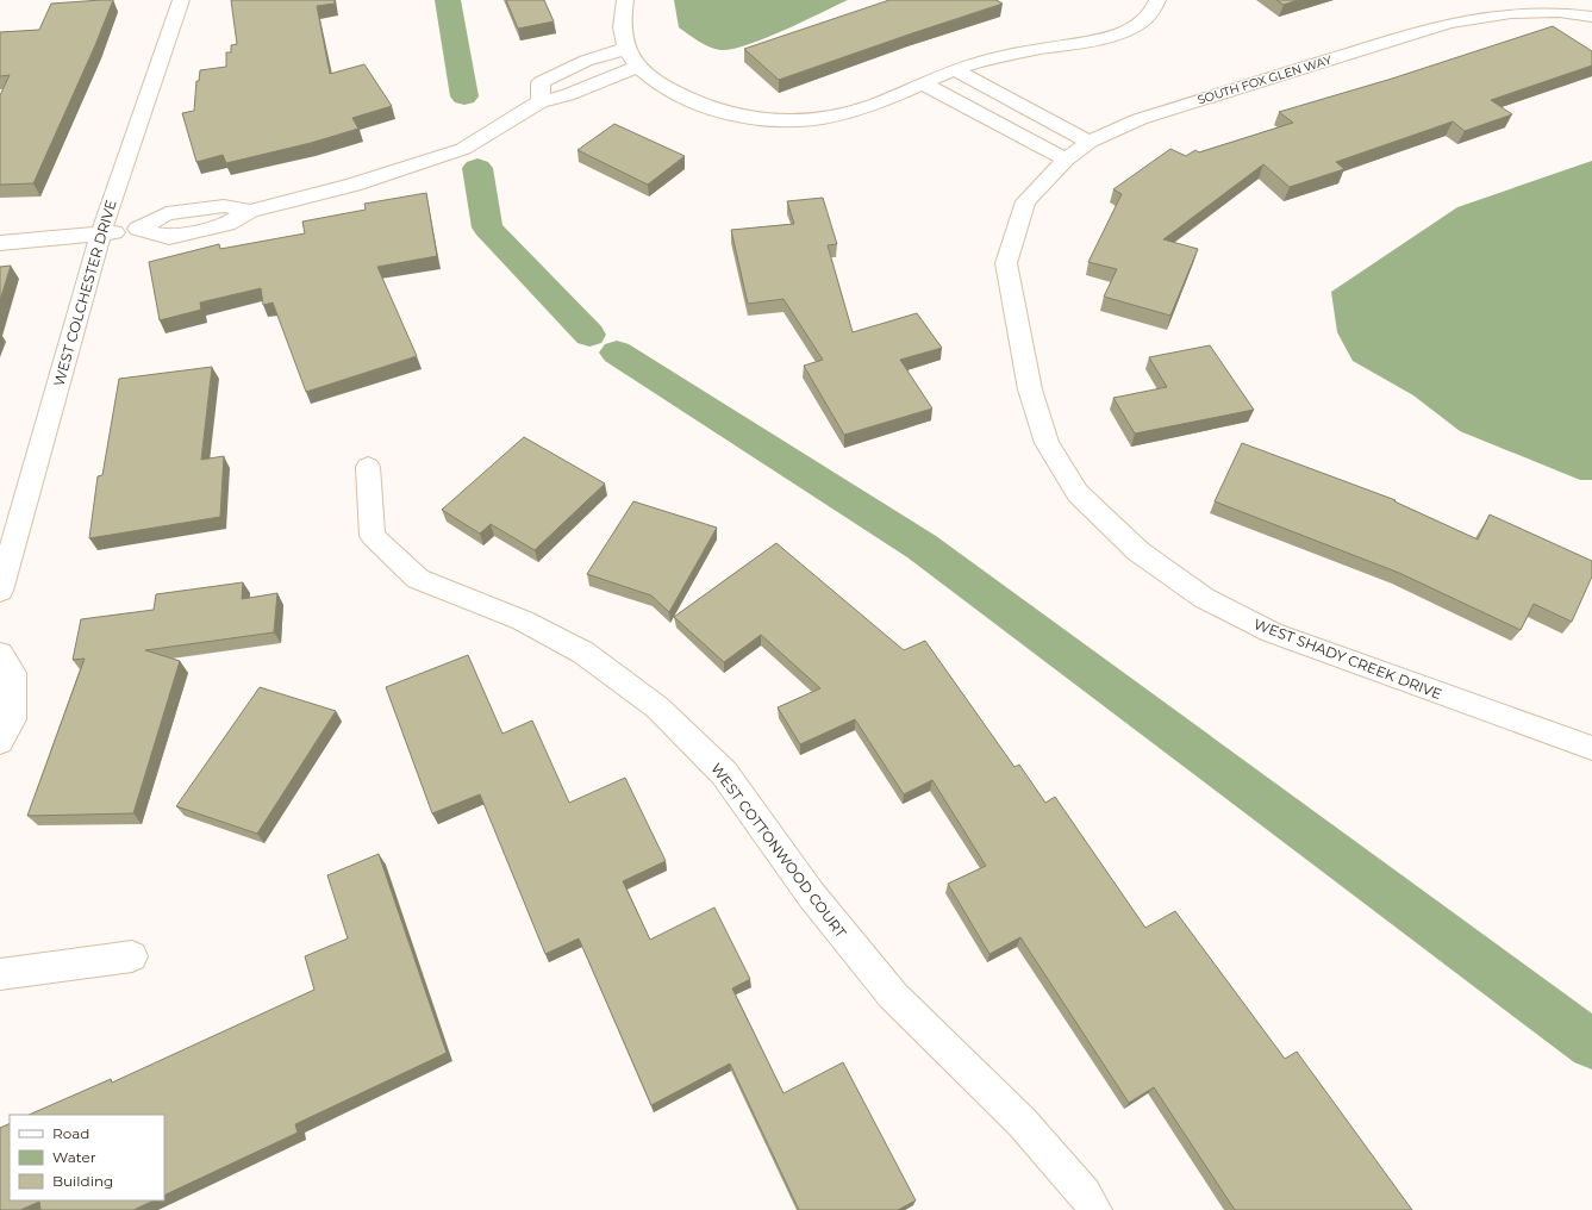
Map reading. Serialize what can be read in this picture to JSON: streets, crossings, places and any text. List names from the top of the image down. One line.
{"streets":{"street":["SOUTH FOX GLEN WAY","WEST COLCHESTER DRIVE","WEST SHADY CREEK DRIVE","WEST COTTONWOOD COURT"]},"crossings":[["SOUTH FOX GLEN WAY","WEST SHADY CREEK DRIVE"]],"legend":["Road","Water","Building"]}
